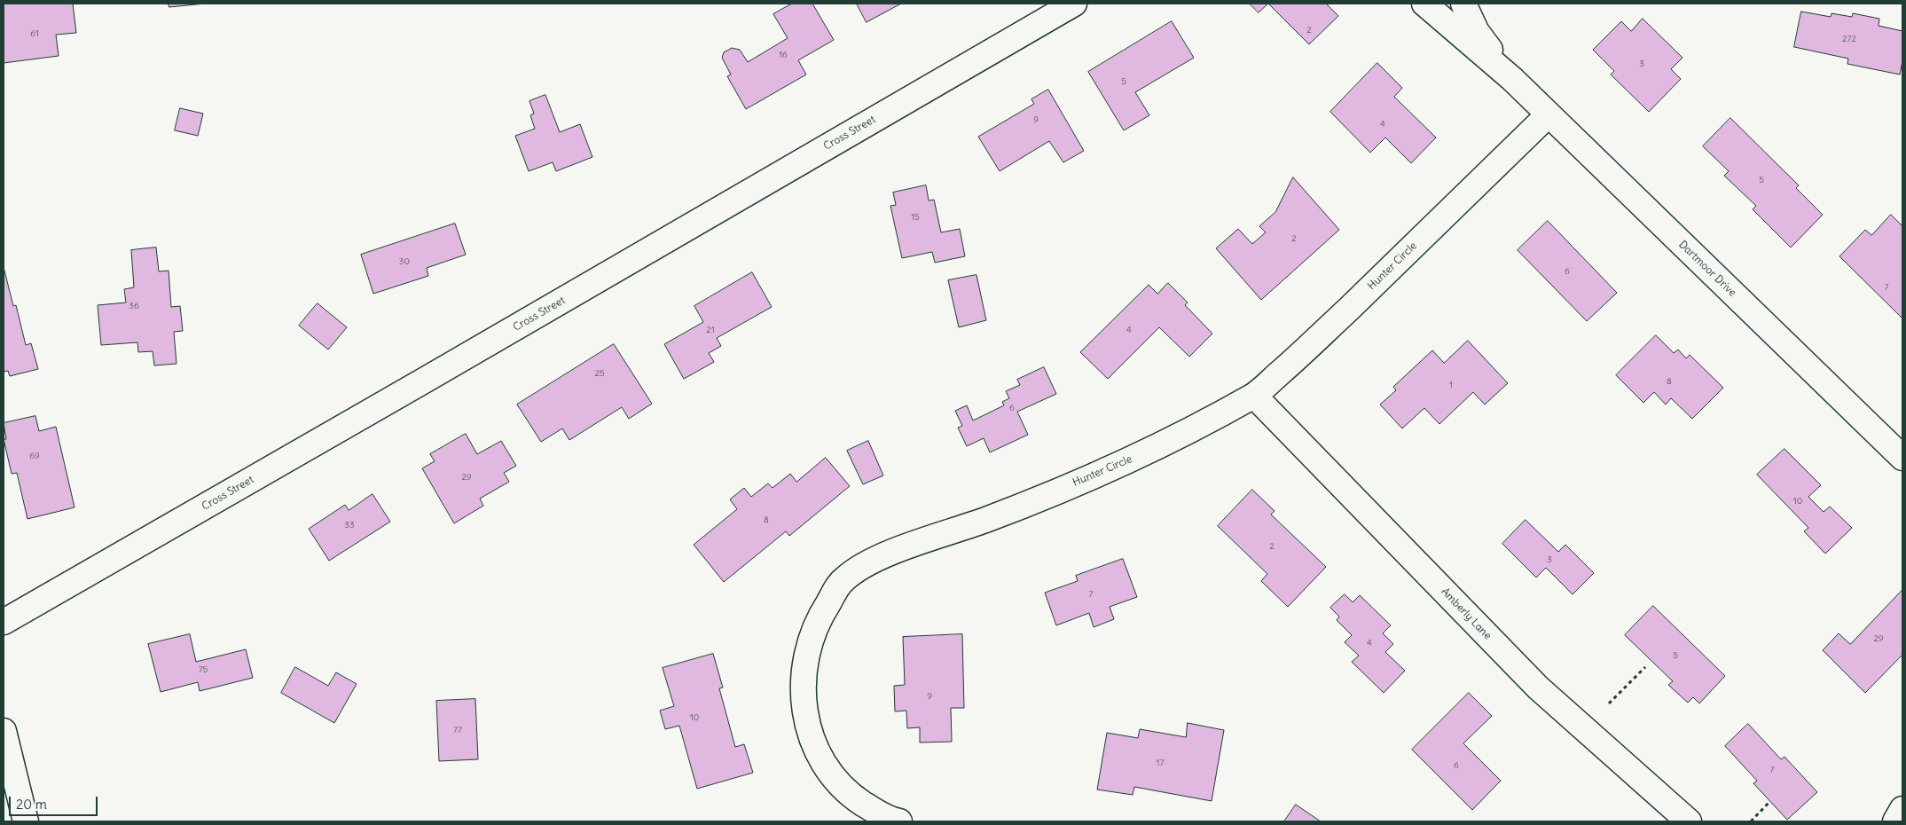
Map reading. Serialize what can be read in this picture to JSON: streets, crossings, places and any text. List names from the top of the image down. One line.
{"streets":{"street":["Cross Street","Hunter Circle","Dartmoor Drive","Amberly Lane"]},"crossings":[["Hunter Circle","Dartmoor Drive"],["Hunter Circle","Amberly Lane"]],"house_numbers":["2","61","272","16","3","5","9","4","5","15","2","30","6","7","36","21","4","25","8","1","6","69","29","10","8","33","2","3","7","29","4","5","75","9","10","77","17","6","7"],"scale_bar":"20 m"}
